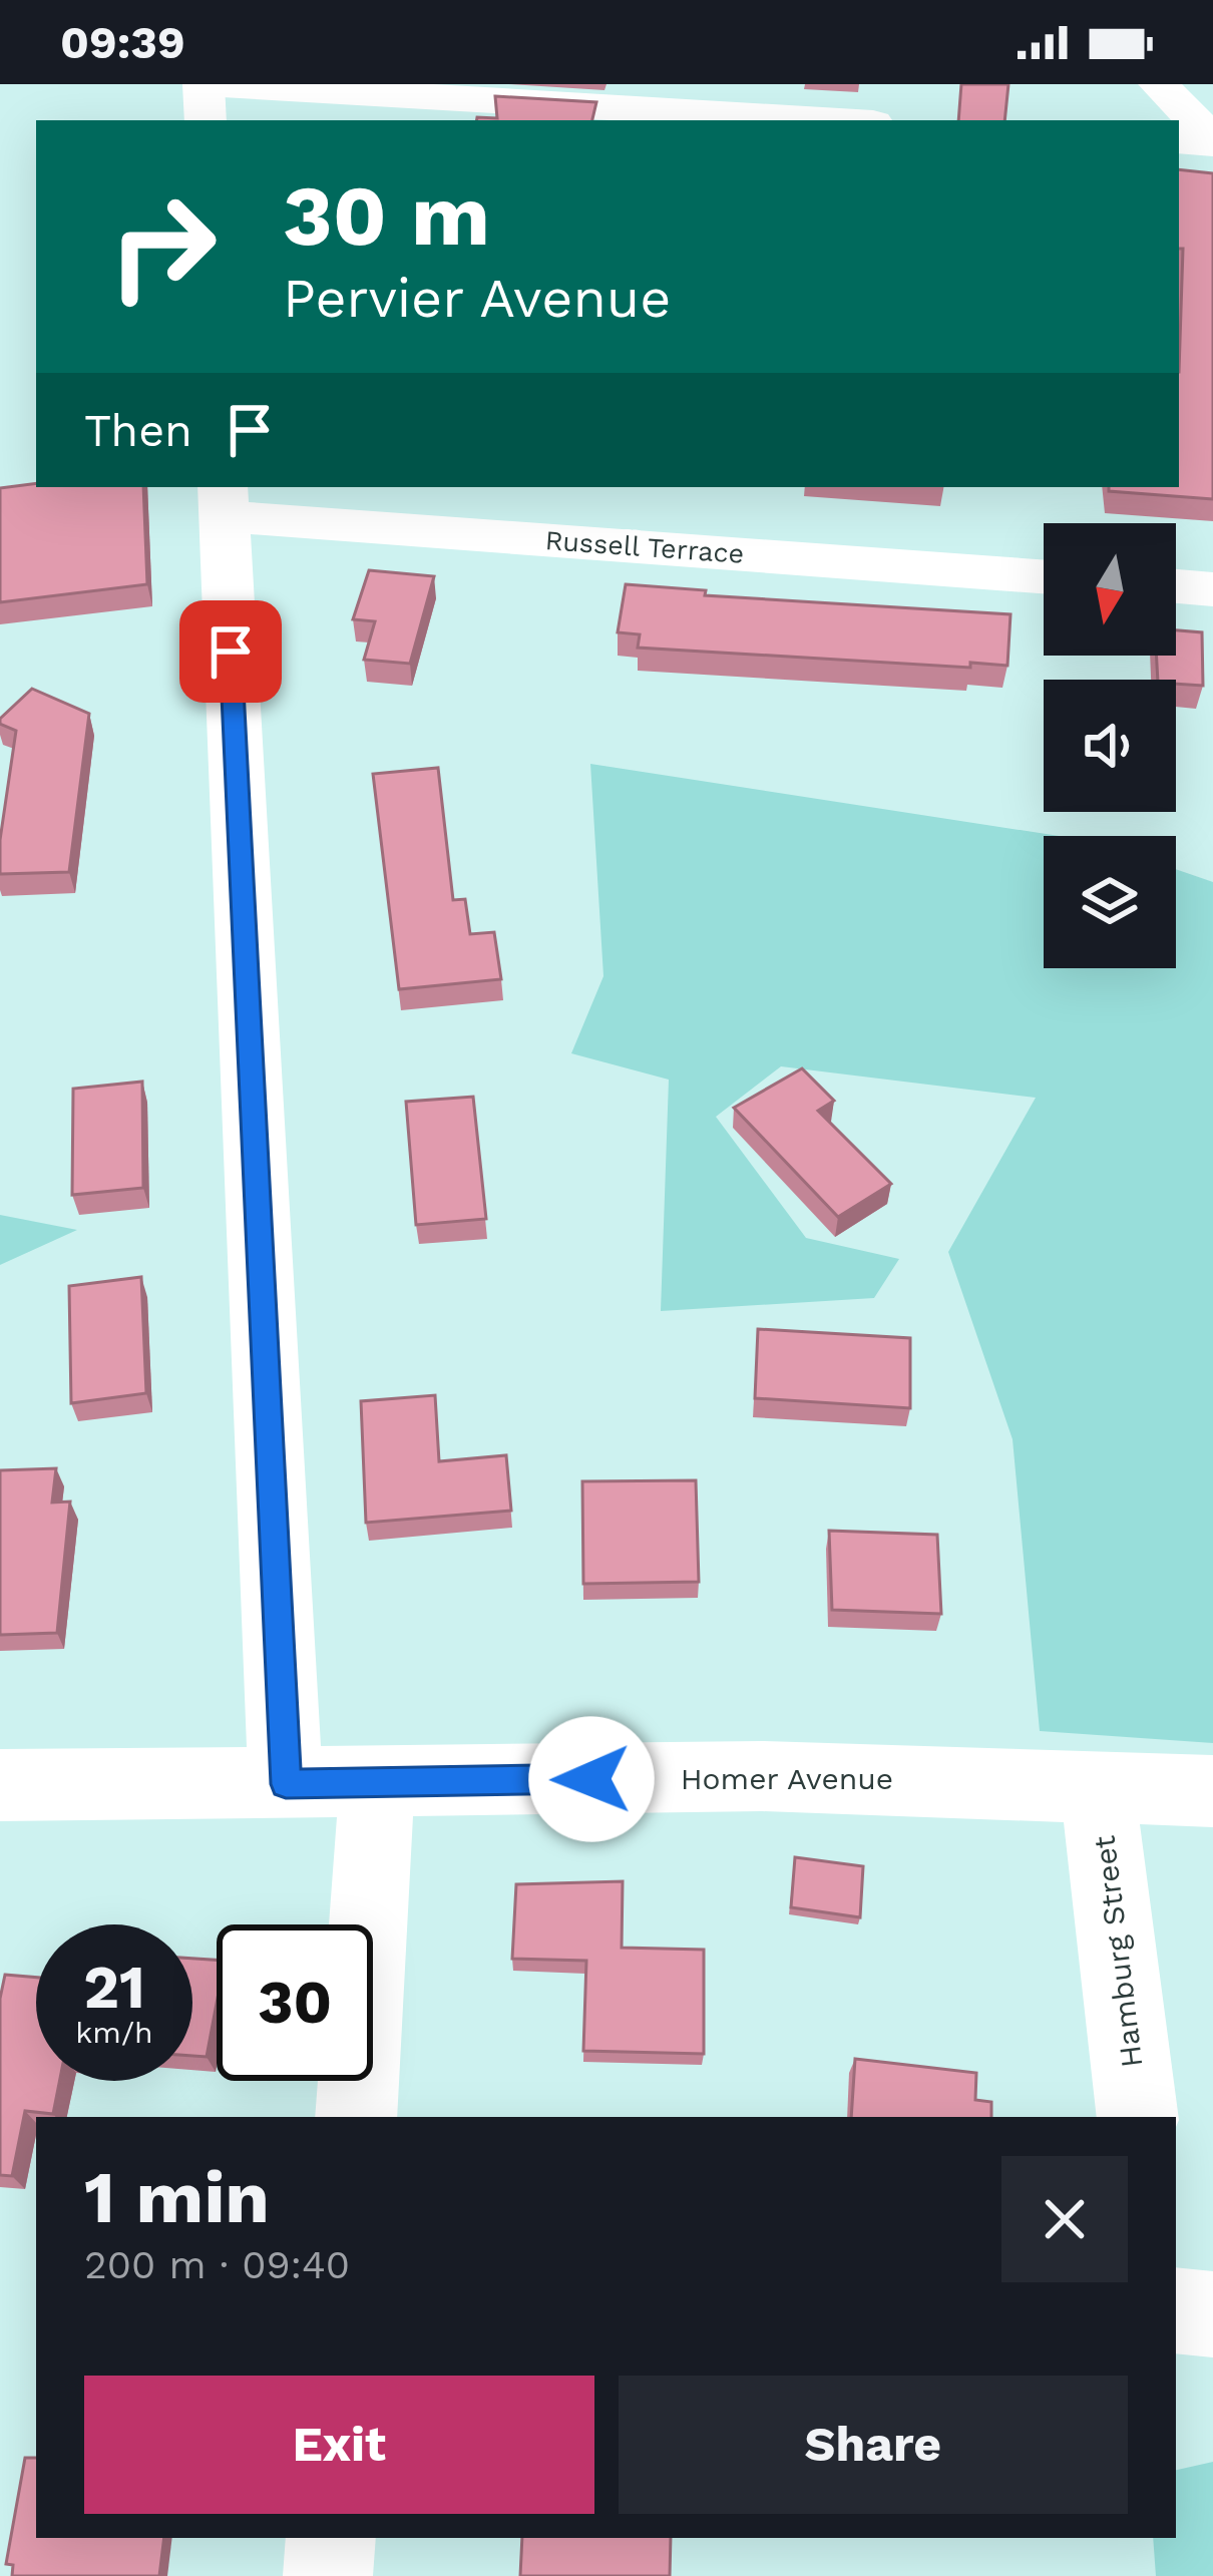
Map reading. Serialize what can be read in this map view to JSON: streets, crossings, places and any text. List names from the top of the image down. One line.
{"streets":{"street":["Russell Terrace","Homer Avenue","Hamburg Street"]},"crossings":[["Homer Avenue","Hamburg Street"]],"north":"bottom","page":{"status":"09:39","turn":["30 m","Pervier Avenue"],"then":"Then","speed":"21 km/h","limit":"30","heading":["1 min","200 m · 09:40"],"buttons":["Exit","Share"]}}
